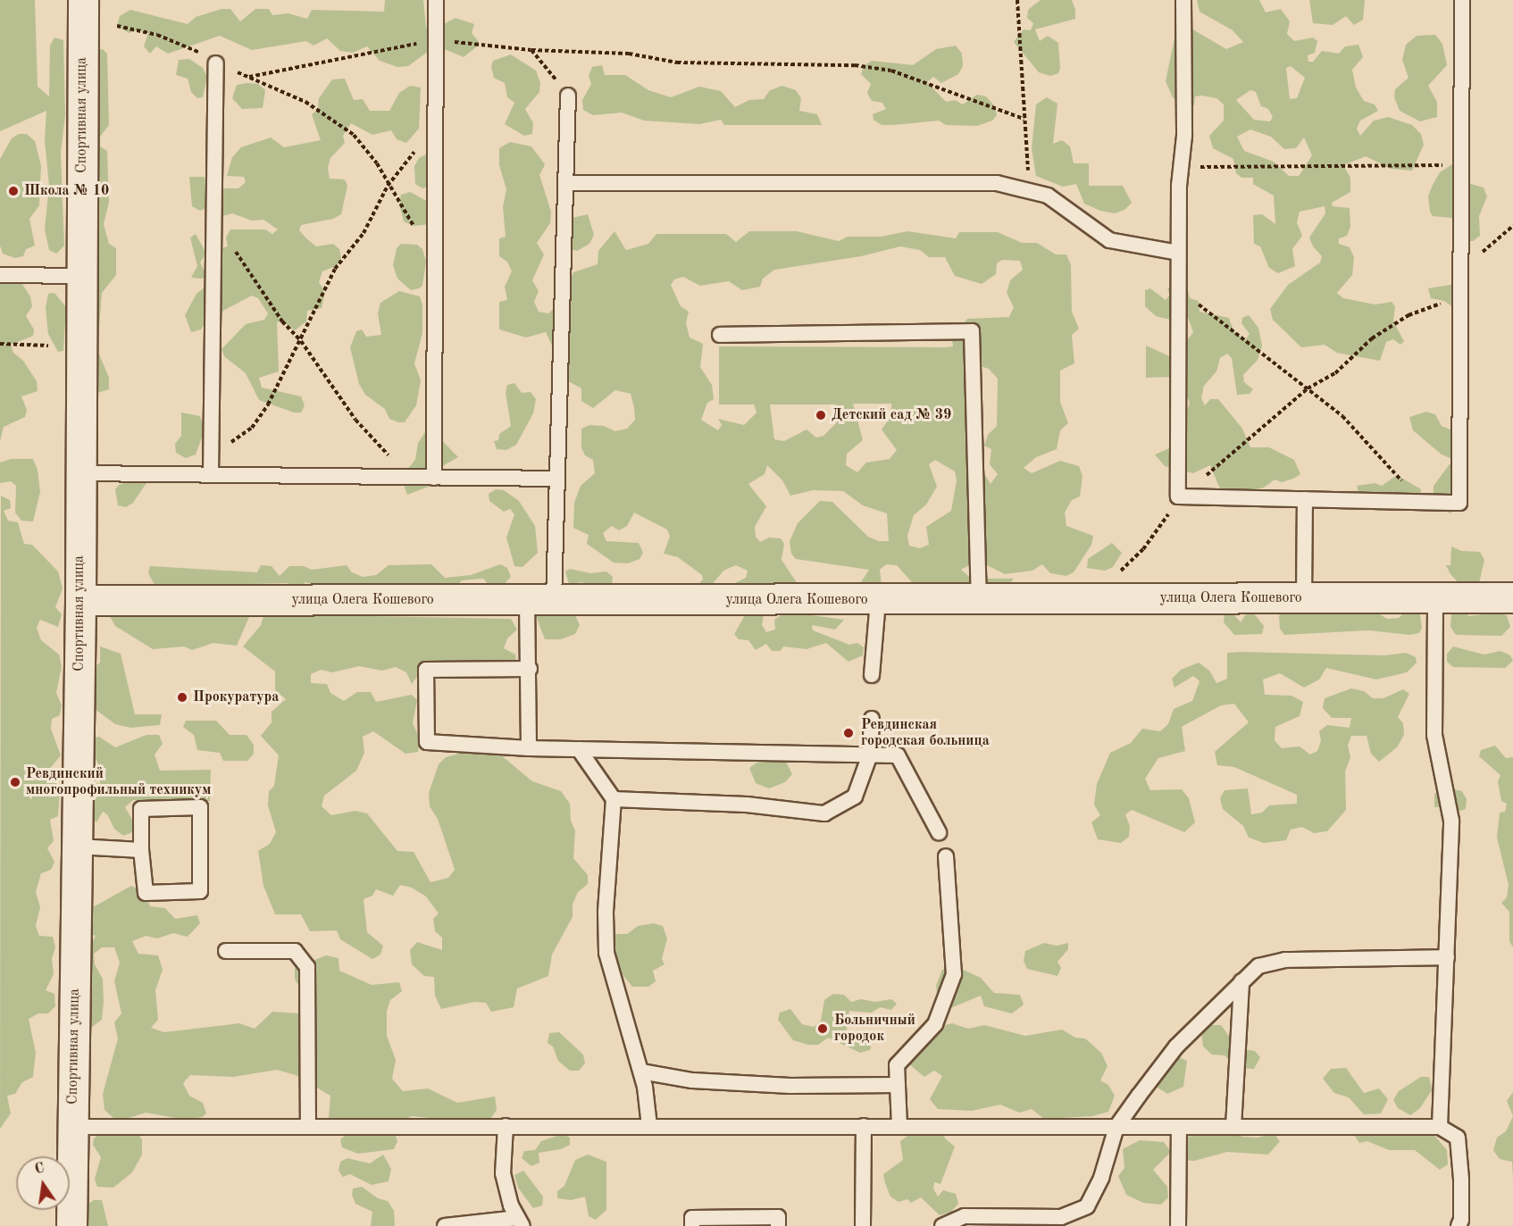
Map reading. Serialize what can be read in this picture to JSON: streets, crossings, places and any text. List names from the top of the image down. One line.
{"streets":{"street":["Спортивная улица","улица Олега Кошевого"]},"crossings":[["Спортивная улица","улица Олега Кошевого"]],"places":["Школа № 10","Детский сад № 39","Прокуратура","Ревдинская городская больница","Ревдинский многопрофильный техникум","Больничный городок"],"north":"top"}
